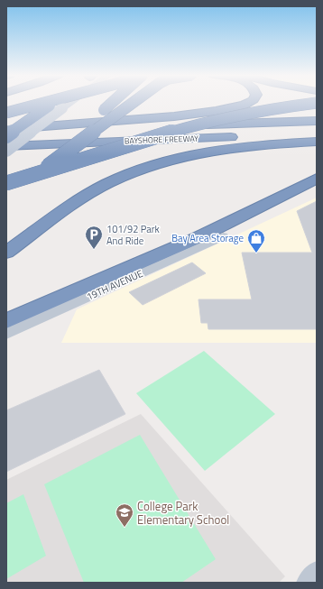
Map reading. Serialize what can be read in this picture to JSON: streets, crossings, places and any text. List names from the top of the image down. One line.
{"streets":{"highway":["BAYSHORE FREEWAY"],"street":["19TH AVENUE"]},"places":{"parking":["101/92 Park And Ride"],"shop":["Bay Area Storage"],"school or university":["College Park Elementary School"]}}
